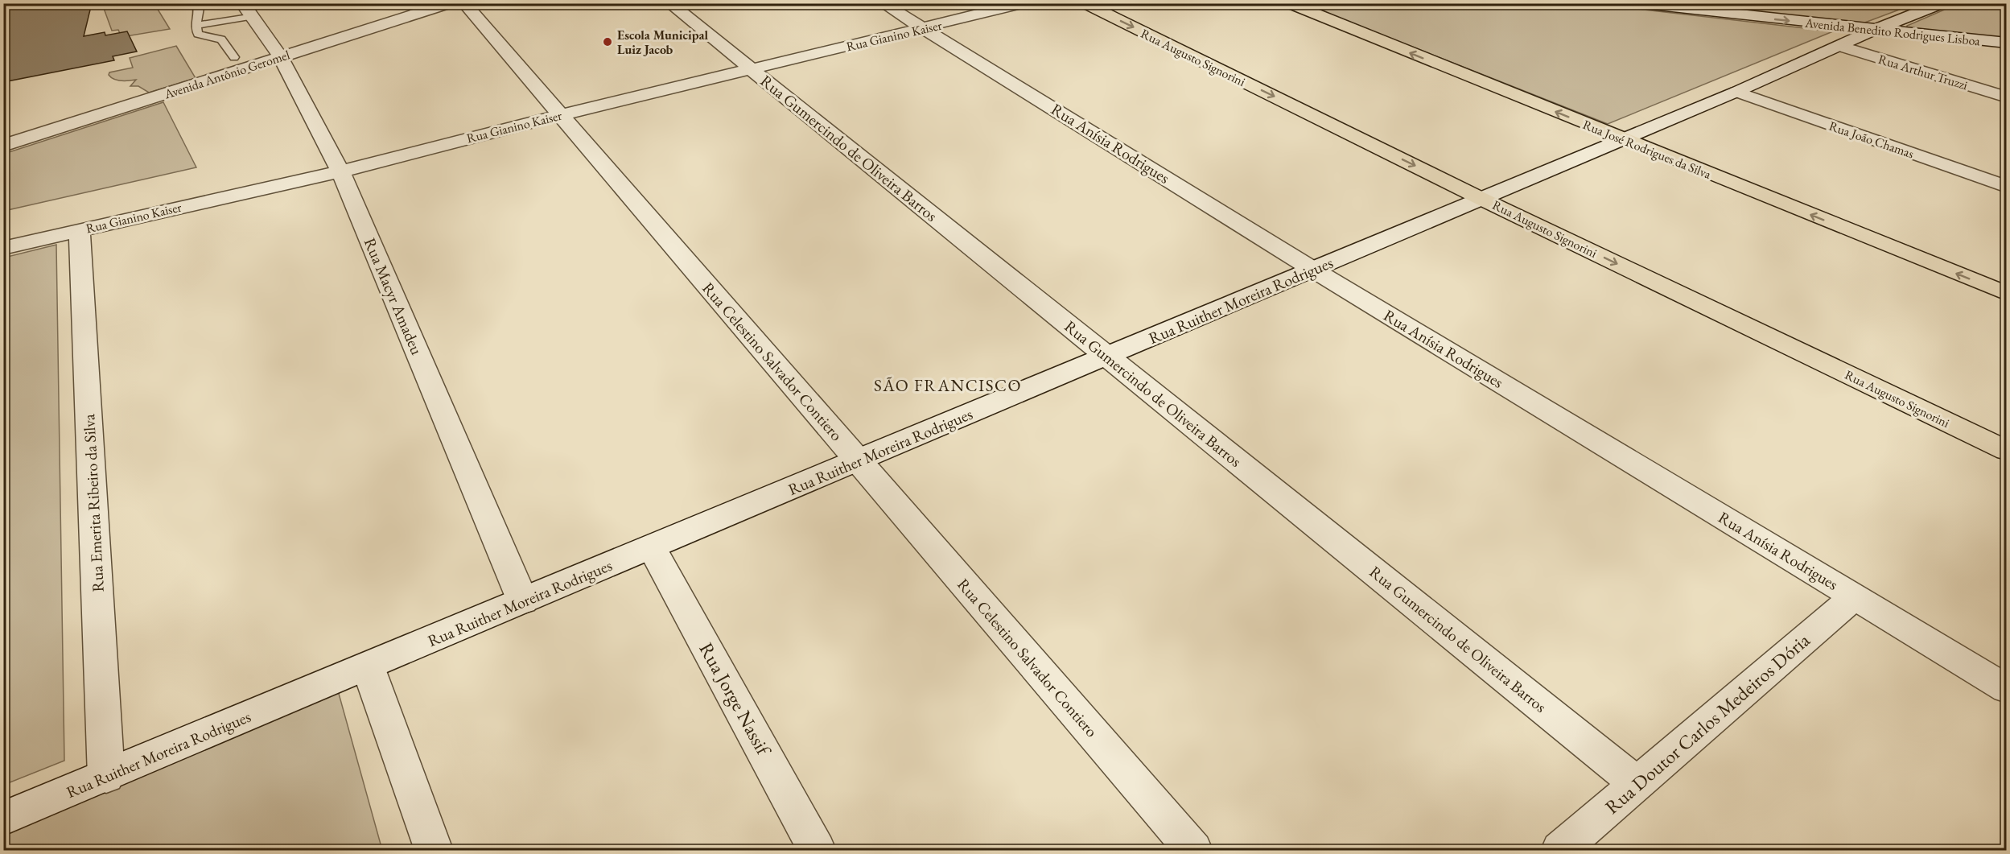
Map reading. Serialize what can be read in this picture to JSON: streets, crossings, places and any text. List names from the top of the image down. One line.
{"streets":{"main road":["Rua Augusto Signorini","Rua José Rodrigues da Silva"],"street":["Avenida Benedito Rodrigues Lisboa","Rua Gianino Kaiser","Rua Arthur Truzzi","Avenida Antônio Geromel","Rua João Chamas","Rua Anísia Rodrigues","Rua Gumercindo de Oliveira Barros","Rua Macyr Amadeu","Rua Ruither Moreira Rodrigues","Rua Celestino Salvador Contiero","Rua Emerita Ribeiro da Silva","Rua Jorge Nassif","Rua Doutor Carlos Medeiros Dória"]},"crossings":[["Avenida Benedito Rodrigues Lisboa","Rua Ruither Moreira Rodrigues"],["Rua Gianino Kaiser","Rua Anísia Rodrigues"],["Rua Gianino Kaiser","Rua Gumercindo de Oliveira Barros"],["Rua Gianino Kaiser","Rua Macyr Amadeu"],["Rua Gianino Kaiser","Rua Celestino Salvador Contiero"],["Rua Gianino Kaiser","Rua Emerita Ribeiro da Silva"],["Rua Augusto Signorini","Rua Ruither Moreira Rodrigues"],["Rua Arthur Truzzi","Rua Ruither Moreira Rodrigues"],["Avenida Antônio Geromel","Rua Macyr Amadeu"],["Rua João Chamas","Rua Ruither Moreira Rodrigues"],["Rua Anísia Rodrigues","Rua Ruither Moreira Rodrigues"],["Rua Anísia Rodrigues","Rua Doutor Carlos Medeiros Dória"],["Rua Gumercindo de Oliveira Barros","Rua Ruither Moreira Rodrigues"],["Rua Gumercindo de Oliveira Barros","Rua Doutor Carlos Medeiros Dória"],["Rua José Rodrigues da Silva","Rua Ruither Moreira Rodrigues"],["Rua Macyr Amadeu","Rua Ruither Moreira Rodrigues"],["Rua Ruither Moreira Rodrigues","Rua Celestino Salvador Contiero"],["Rua Ruither Moreira Rodrigues","Rua Emerita Ribeiro da Silva"],["Rua Ruither Moreira Rodrigues","Rua Jorge Nassif"]],"one_way":["Avenida Benedito Rodrigues Lisboa","Rua Augusto Signorini","Rua José Rodrigues da Silva"],"districts":["SÃO FRANCISCO"],"places":["Escola Municipal Luiz Jacob"]}
